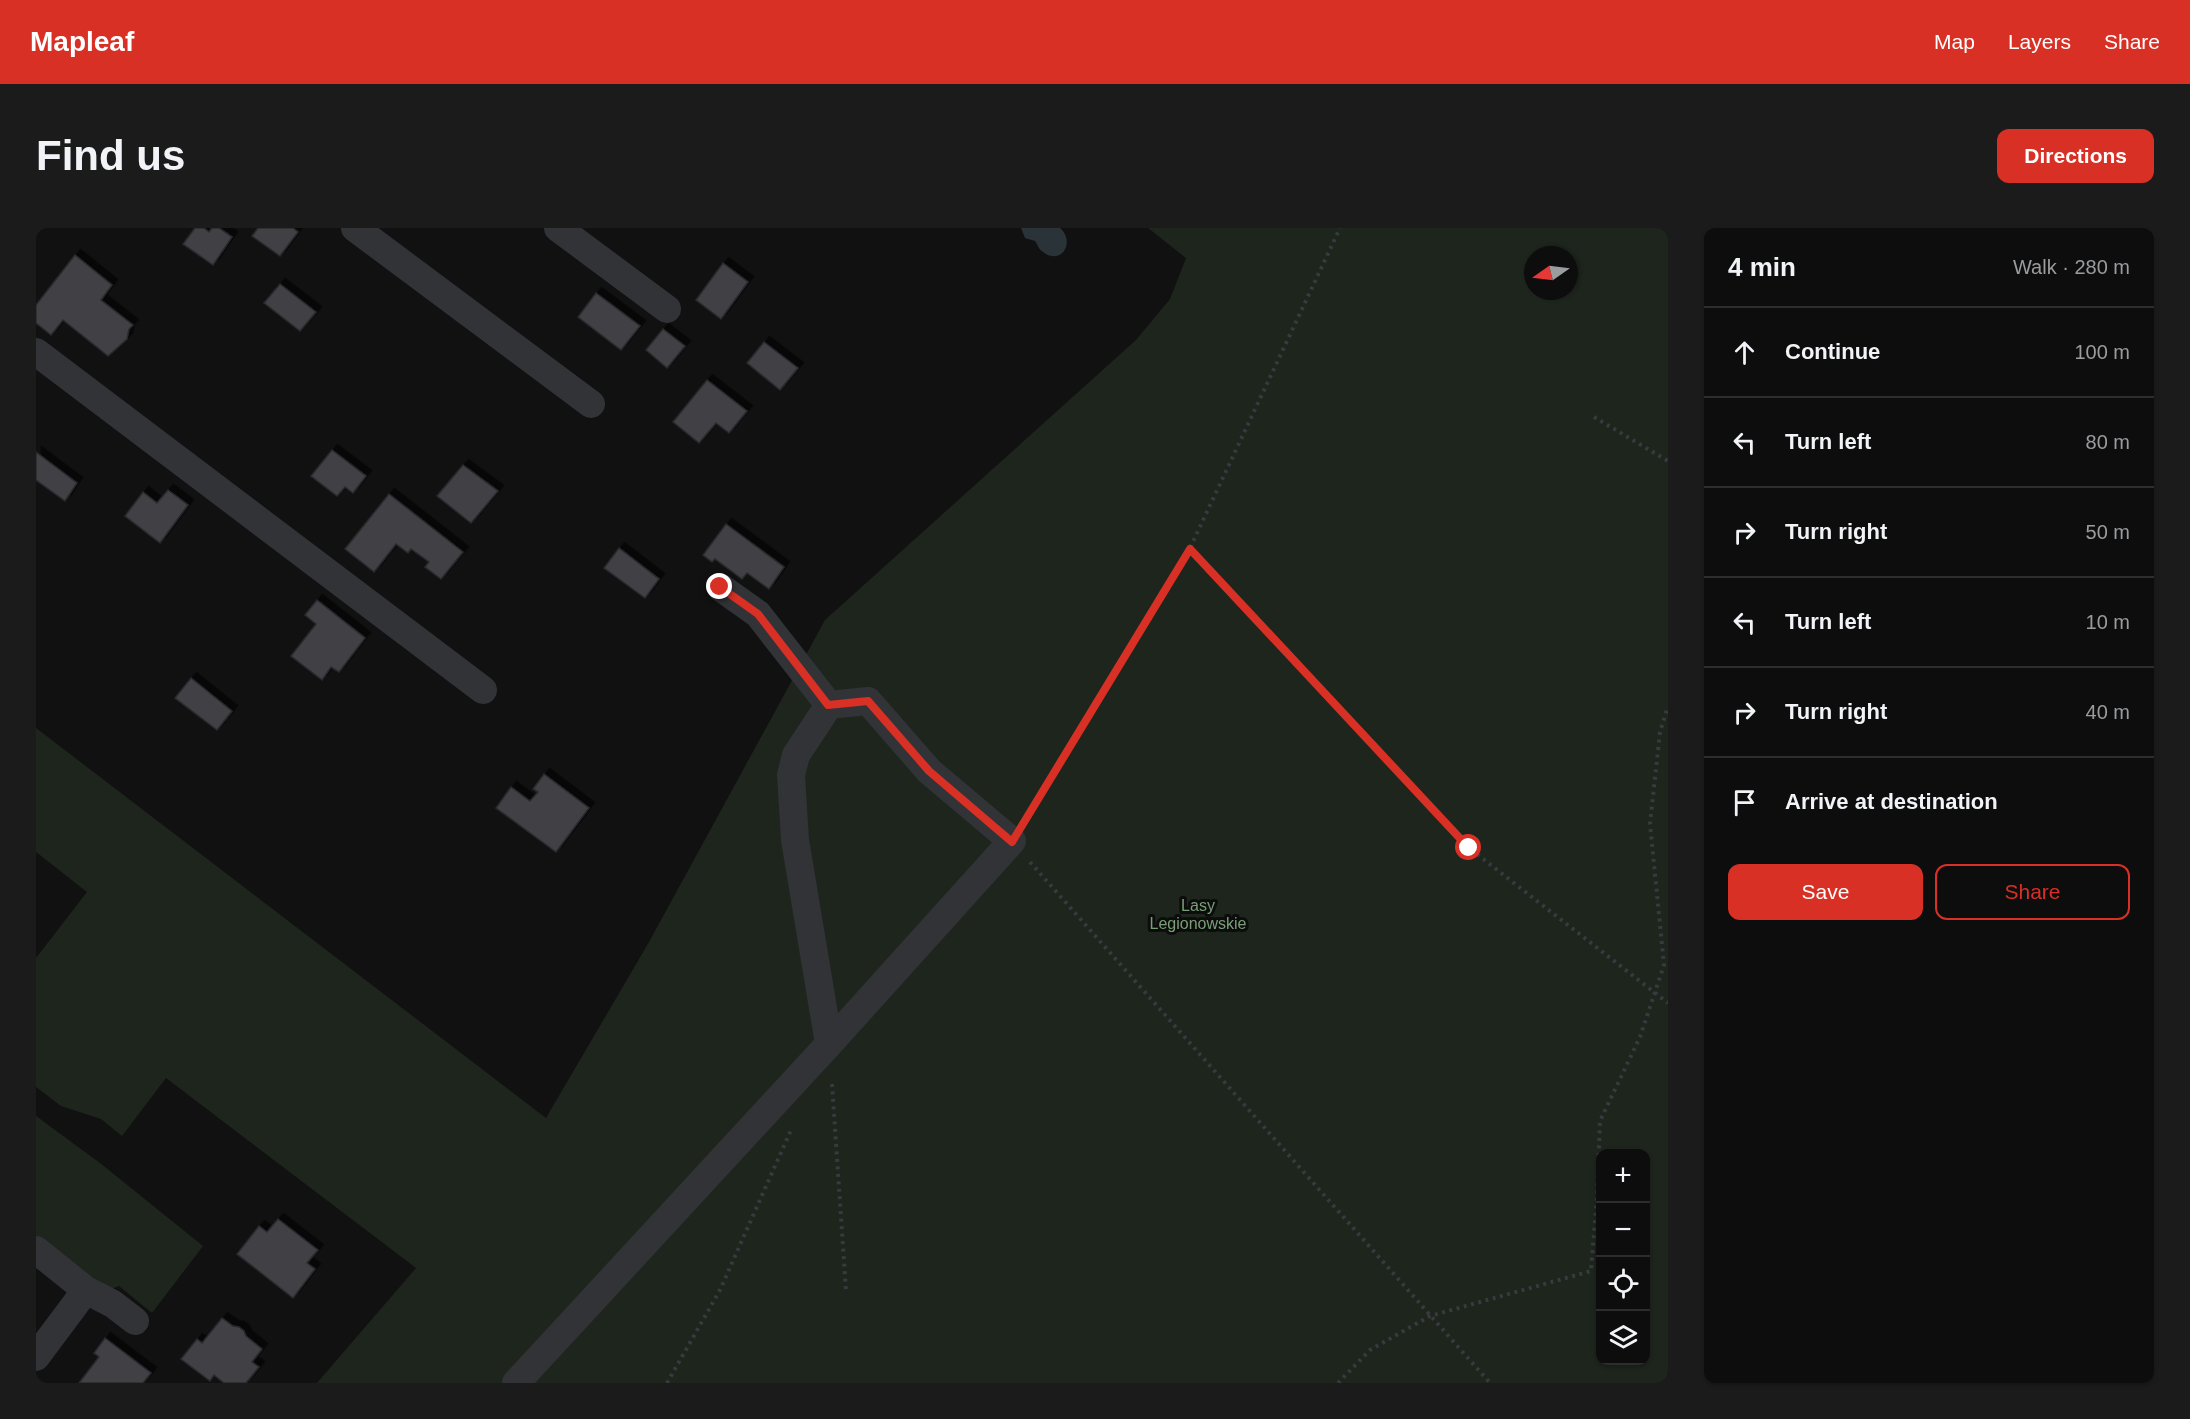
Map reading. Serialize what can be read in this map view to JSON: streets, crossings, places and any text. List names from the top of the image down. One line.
{"parks":["Lasy Legionowskie"],"north":"left","page":{"header":"Mapleaf","nav":["Map","Layers","Share"],"buttons":["Directions",["Save","Share"]],"title":"Find us","heading":["4 min","Walk · 280 m"],"list":[["Continue","100 m"],["Turn left","80 m"],["Turn right","50 m"],["Turn left","10 m"],["Turn right","40 m"],"Arrive at destination"],"map_buttons":["+","−"]}}
